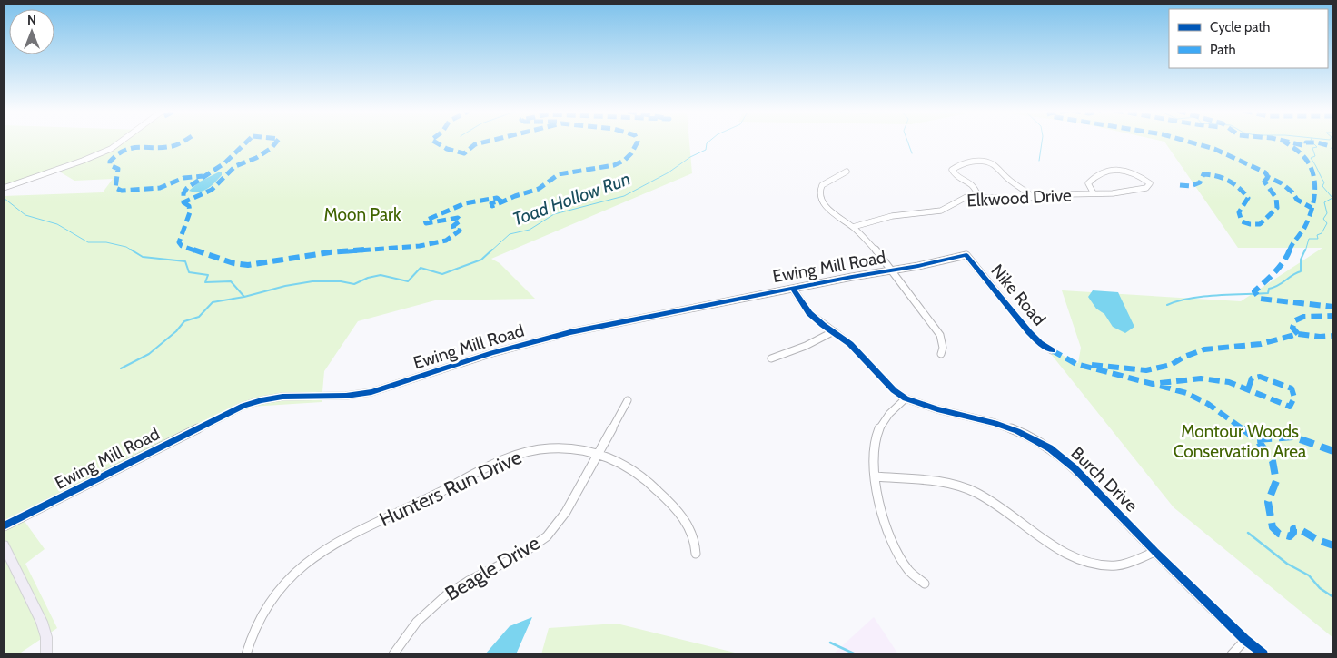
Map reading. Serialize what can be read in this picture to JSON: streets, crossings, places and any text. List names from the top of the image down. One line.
{"streets":{"street":["Elkwood Drive","Ewing Mill Road","Nike Road","Burch Drive","Hunters Run Drive","Beagle Drive"]},"crossings":[["Ewing Mill Road","Nike Road"],["Ewing Mill Road","Burch Drive"],["Hunters Run Drive","Beagle Drive"]],"water":["Toad Hollow Run"],"parks":["Moon Park","Montour Woods Conservation Area"],"legend":["Cycle path","Path"],"north":"top"}
